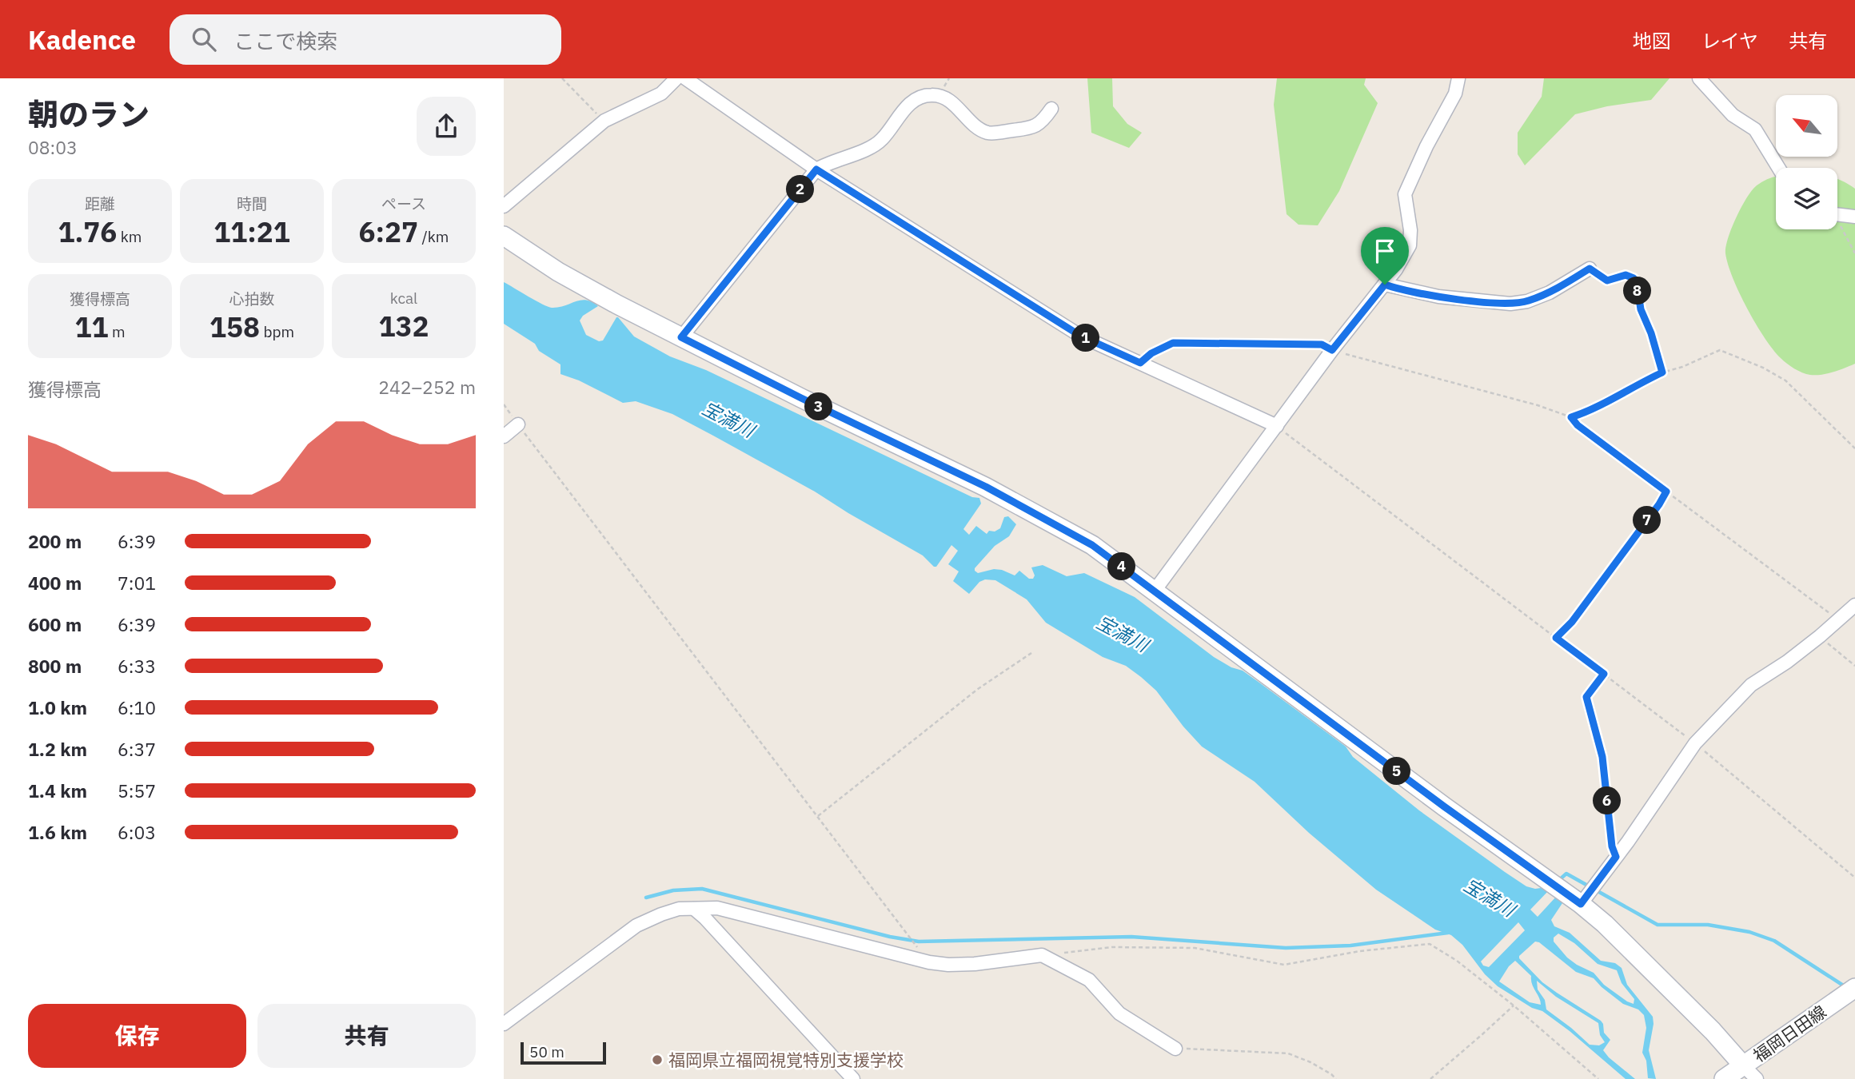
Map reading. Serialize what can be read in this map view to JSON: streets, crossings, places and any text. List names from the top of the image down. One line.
{"streets":{"street":["福岡日田線"]},"water":["宝満川"],"places":["福岡県立福岡視覚特別支援学校"],"scale_bar":"50 m","north":"top left","page":{"header":"Kadence","search":"ここで検索","nav":["地図","レイヤ","共有"],"heading":["朝のラン","08:03"],"stats":[["距離","1.76 km"],["時間","11:21"],["ペース","6:27 /km"],["獲得標高","11 m"],["心拍数","158 bpm"],["kcal","132"]],"pins":["2","8","1","3","7","4","5","6"],"chart":["獲得標高","242–252 m"],"list":[{"name":"200 m","note":"6:39"},{"name":"400 m","note":"7:01"},{"name":"600 m","note":"6:39"},{"name":"800 m","note":"6:33"},{"name":"1.0 km","note":"6:10"},{"name":"1.2 km","note":"6:37"},{"name":"1.4 km","note":"5:57"},{"name":"1.6 km","note":"6:03"}],"buttons":["保存","共有"],"scale":"50 m"}}
